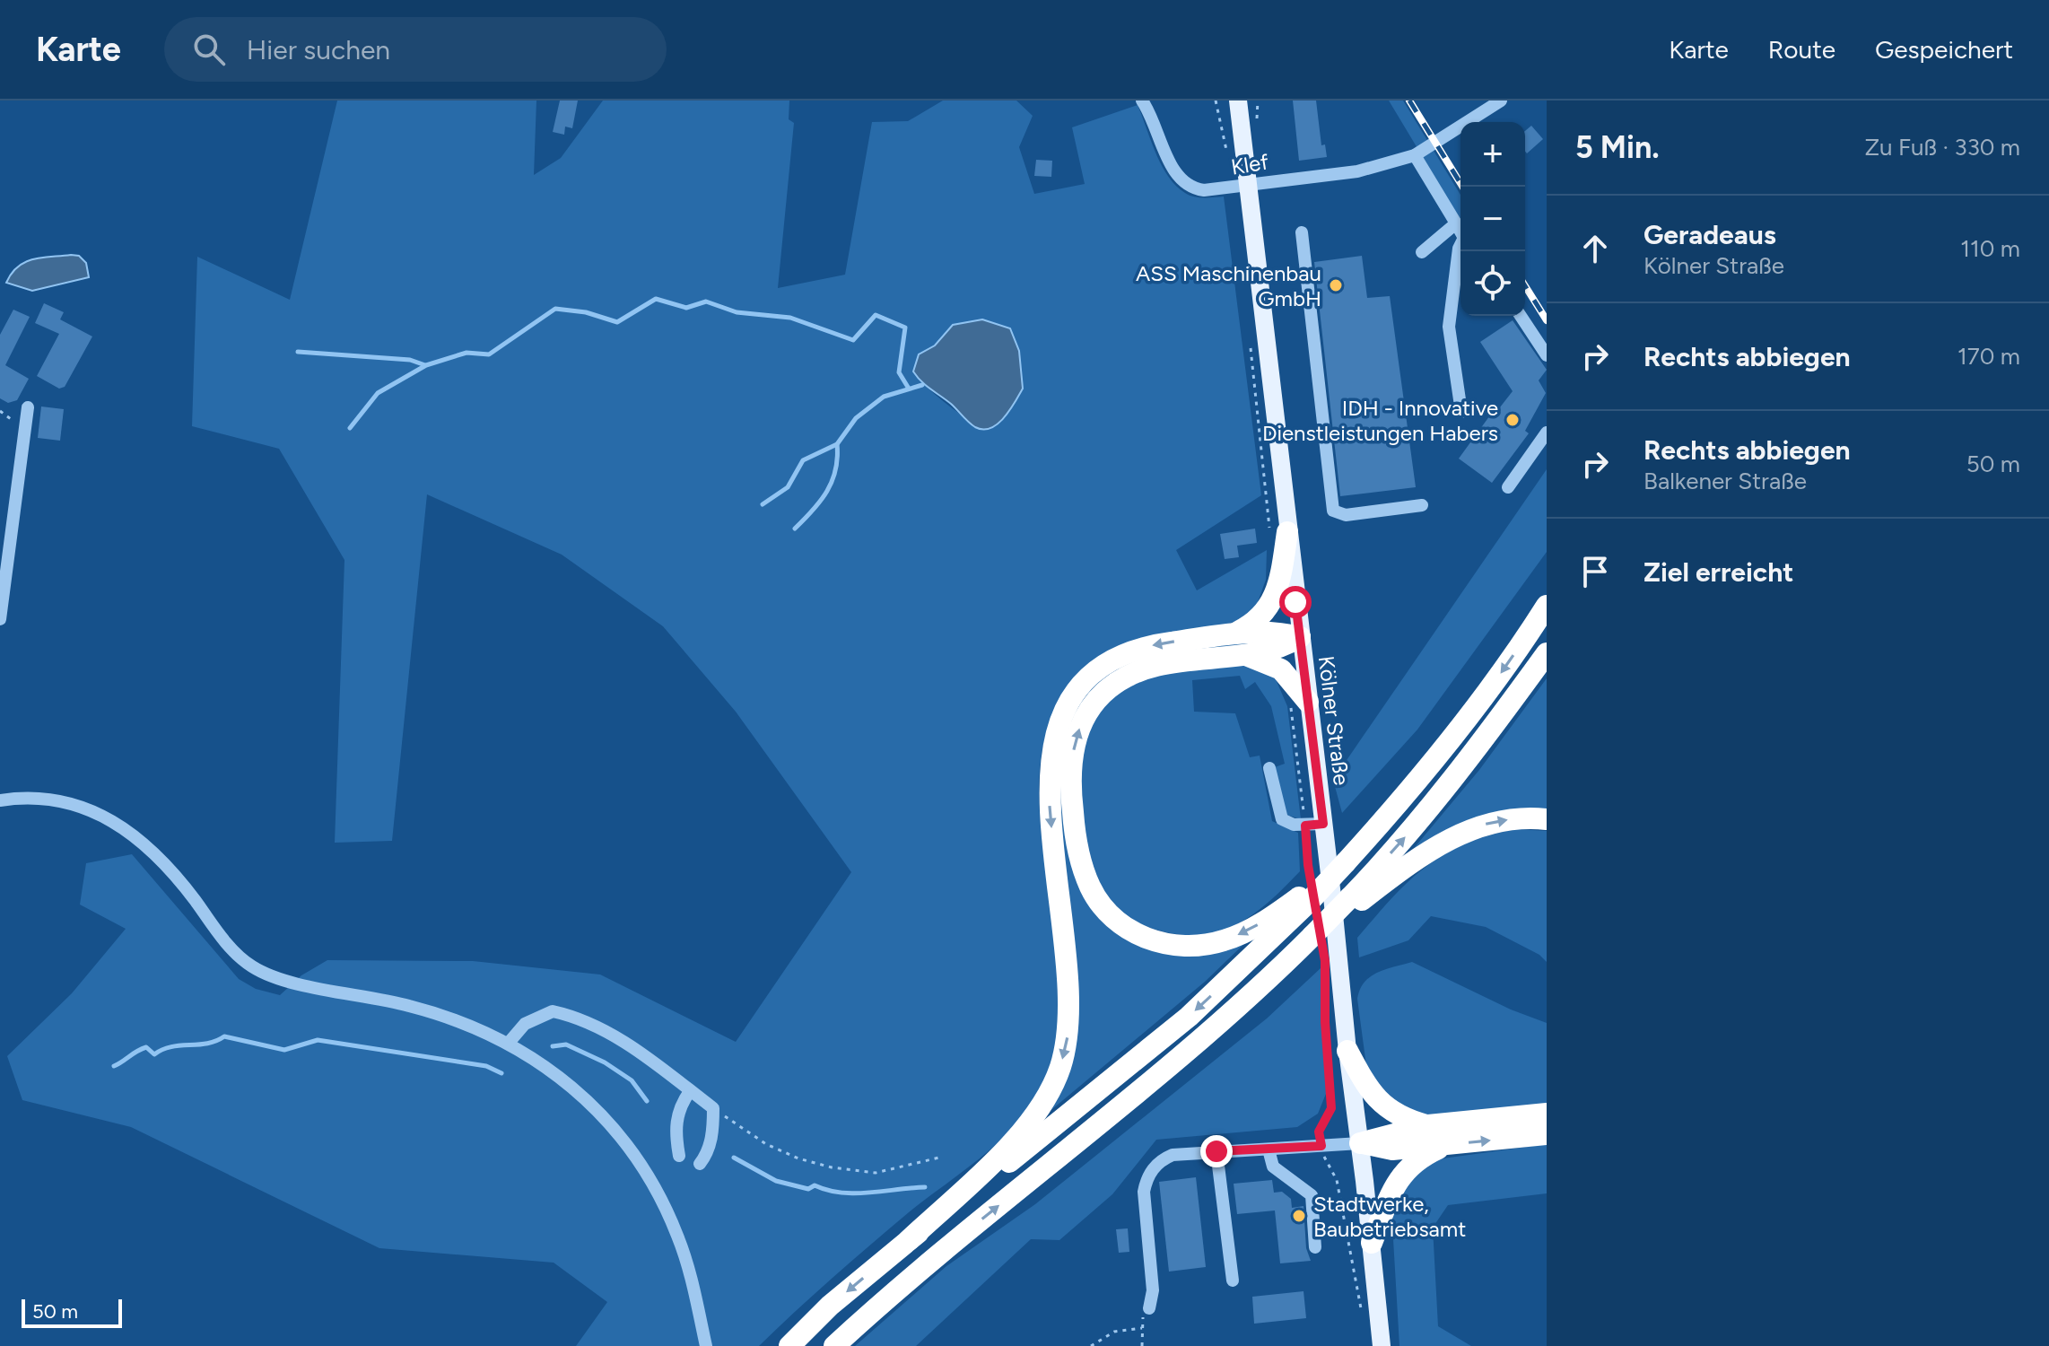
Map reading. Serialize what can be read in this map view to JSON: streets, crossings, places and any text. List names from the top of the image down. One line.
{"streets":{"main road":["Kölner Straße"],"street":["Klef"]},"crossings":[["Klef","Kölner Straße"]],"places":["ASS Maschinenbau GmbH","IDH - Innovative Dienstleistungen Habers","Stadtwerke, Baubetriebsamt"],"scale_bar":"50 m","page":{"header":"Karte","search":"Hier suchen","nav":["Karte","Route","Gespeichert"],"heading":["5 Min.","Zu Fuß · 330 m"],"map_buttons":["+","−"],"list":[["Geradeaus","Kölner Straße","110 m"],["Rechts abbiegen","170 m"],["Rechts abbiegen","Balkener Straße","50 m"],"Ziel erreicht"],"scale":"50 m"}}
